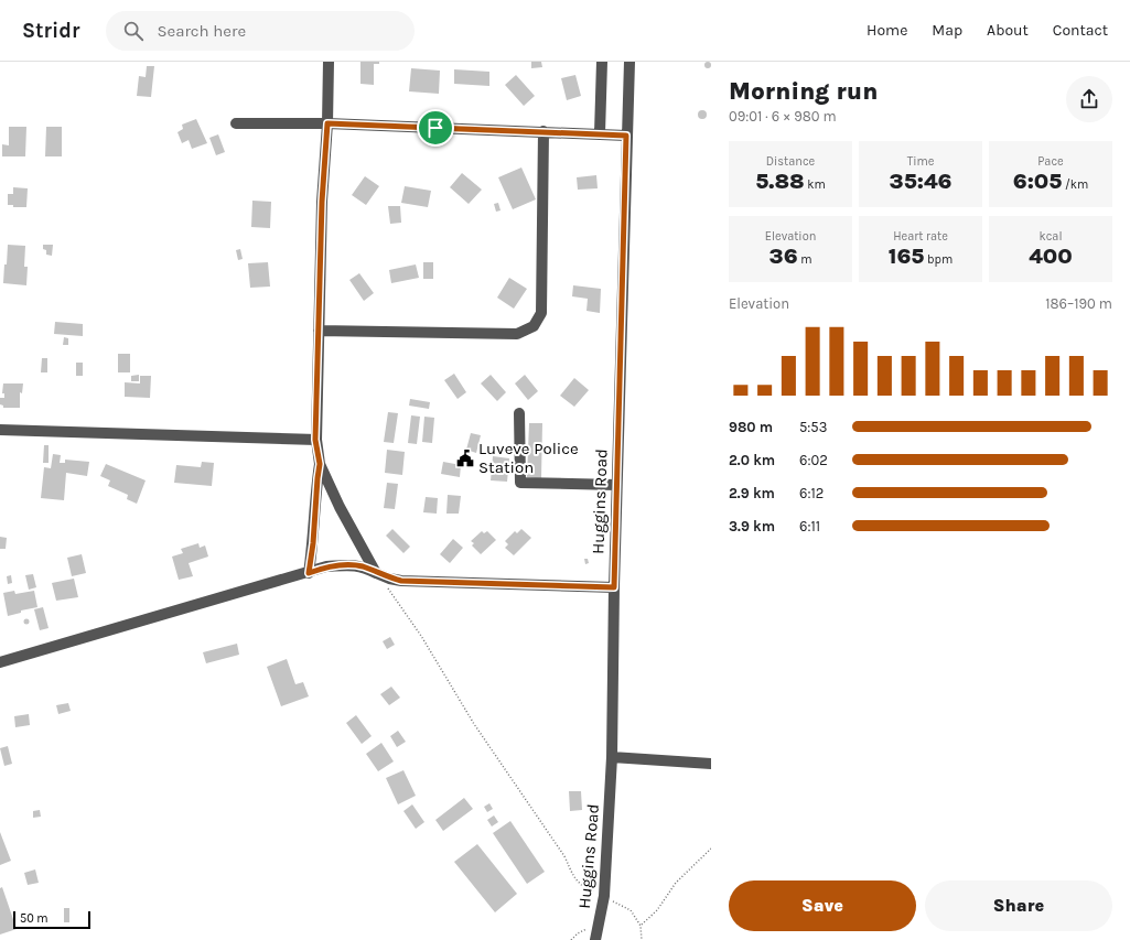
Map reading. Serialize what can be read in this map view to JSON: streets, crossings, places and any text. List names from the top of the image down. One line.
{"streets":{"street":["Huggins Road"]},"places":{"public building":["Luveve Police Station"]},"scale_bar":"50 m","page":{"header":"Stridr","search":"Search here","nav":["Home","Map","About","Contact"],"heading":["Morning run","09:01 · 6 × 980 m"],"stats":[["Distance","5.88 km"],["Time","35:46"],["Pace","6:05 /km"],["Elevation","36 m"],["Heart rate","165 bpm"],["kcal","400"]],"chart":["Elevation","186–190 m"],"list":[{"name":"980 m","note":"5:53"},{"name":"2.0 km","note":"6:02"},{"name":"2.9 km","note":"6:12"},{"name":"3.9 km","note":"6:11"}],"buttons":["Save","Share"],"scale":"50 m"}}
